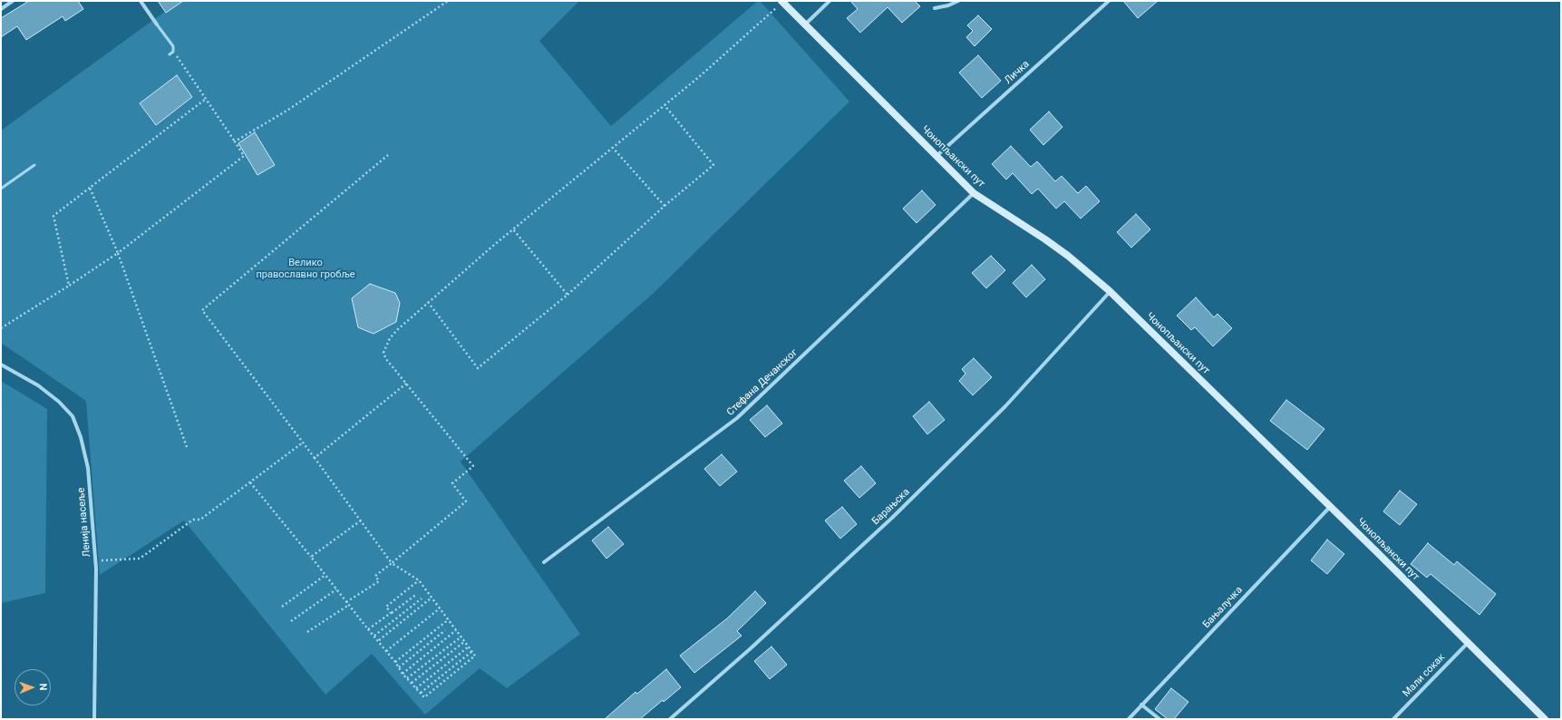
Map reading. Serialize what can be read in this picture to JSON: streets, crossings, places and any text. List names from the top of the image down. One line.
{"streets":{"street":["Личка","Чонопљански пут","Стефана Дечанског","Барањска","Ленија насеље","Бањалучка","Мали сокак"]},"crossings":[["Личка","Чонопљански пут"],["Чонопљански пут","Стефана Дечанског"],["Чонопљански пут","Барањска"],["Чонопљански пут","Бањалучка"],["Чонопљански пут","Мали сокак"]],"parks":["Велико православно гробље"],"north":"right"}
